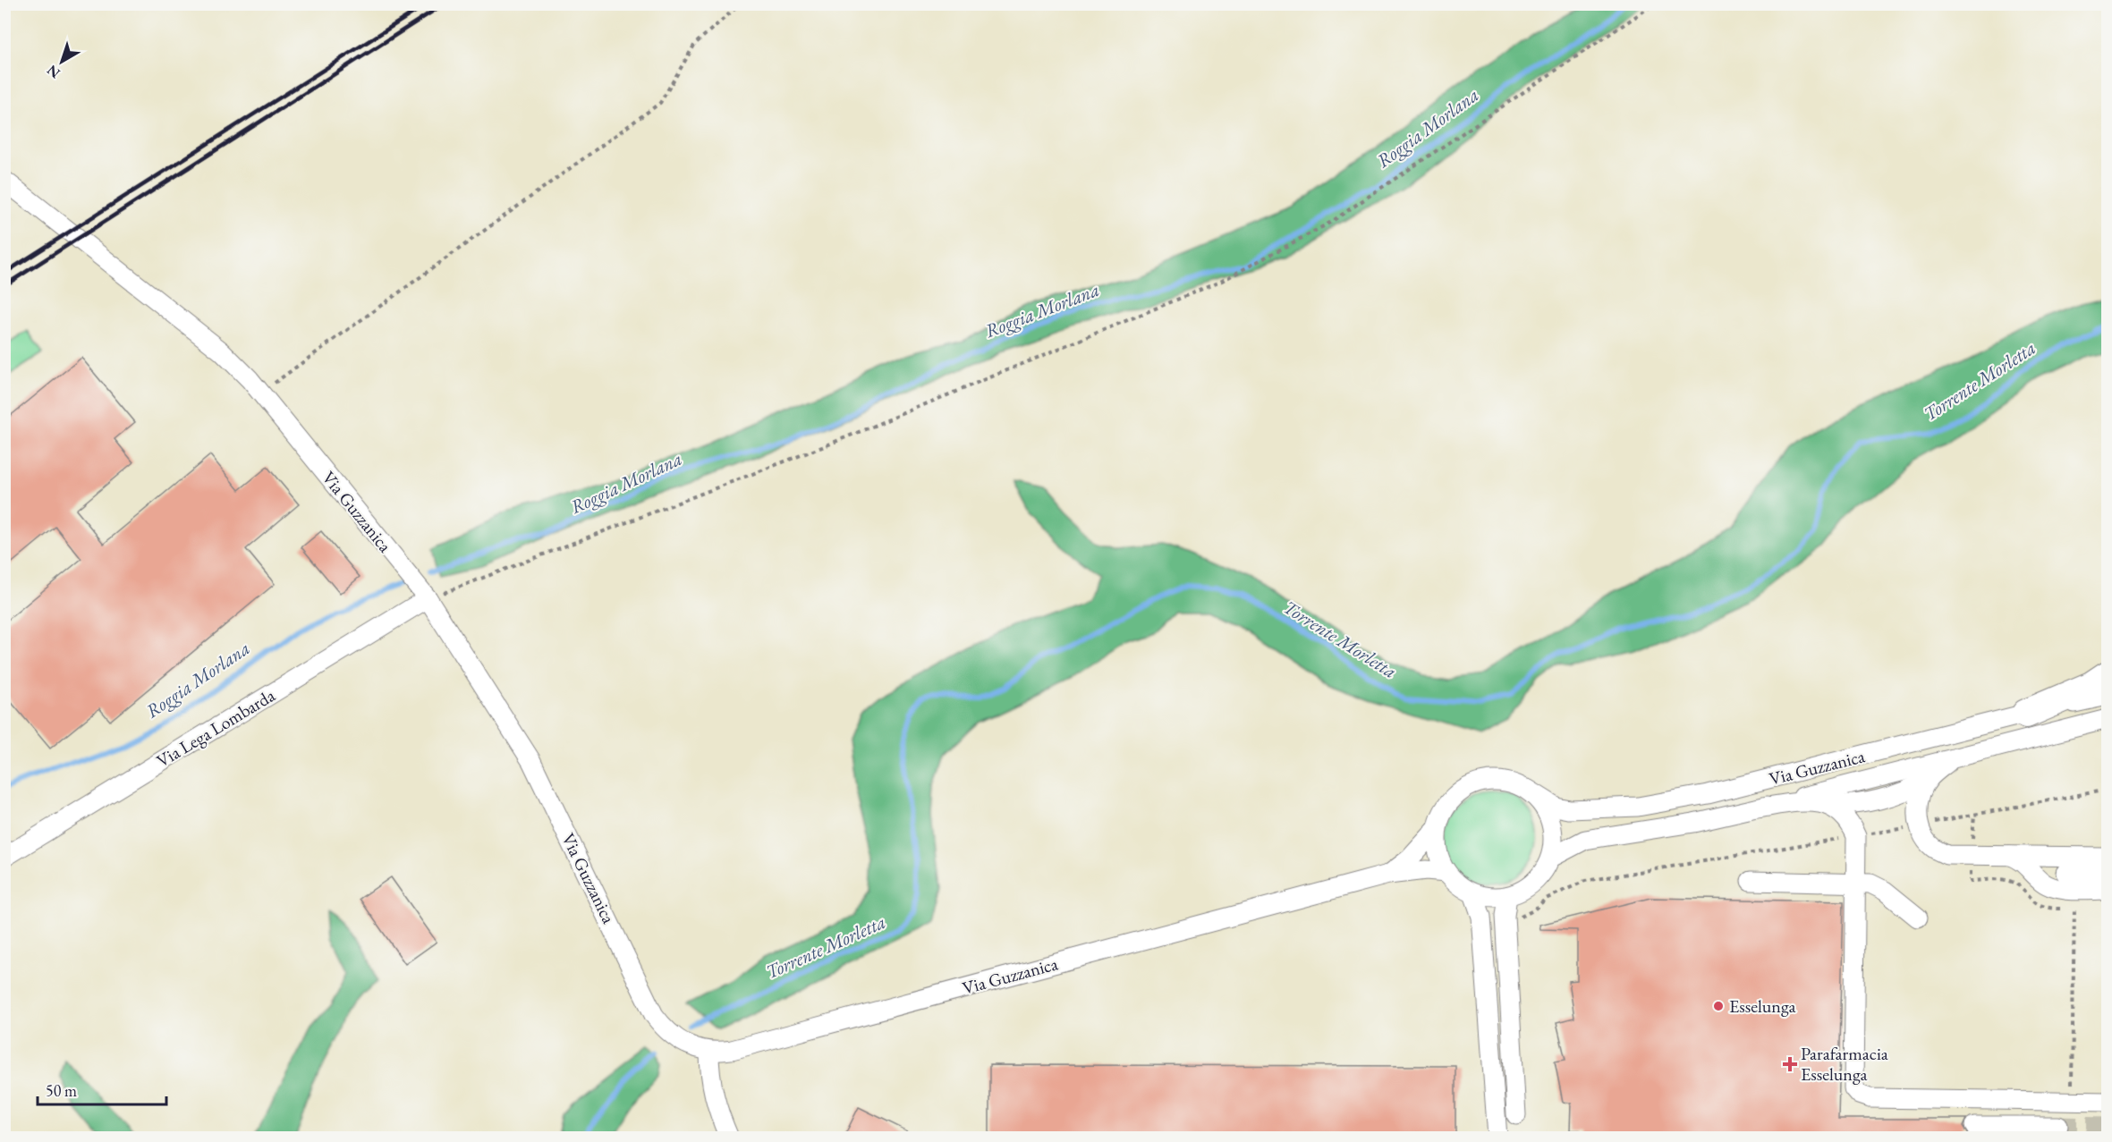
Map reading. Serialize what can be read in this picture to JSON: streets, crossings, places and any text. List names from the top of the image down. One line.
{"streets":{"street":["Via Guzzanica","Via Lega Lombarda"]},"crossings":[["Via Guzzanica","Via Lega Lombarda"]],"water":["Roggia Morlana","Torrente Morletta"],"places":{"other":["Esselunga"],"health":["Parafarmacia Esselunga"]},"scale_bar":"50 m","north":"bottom left"}
